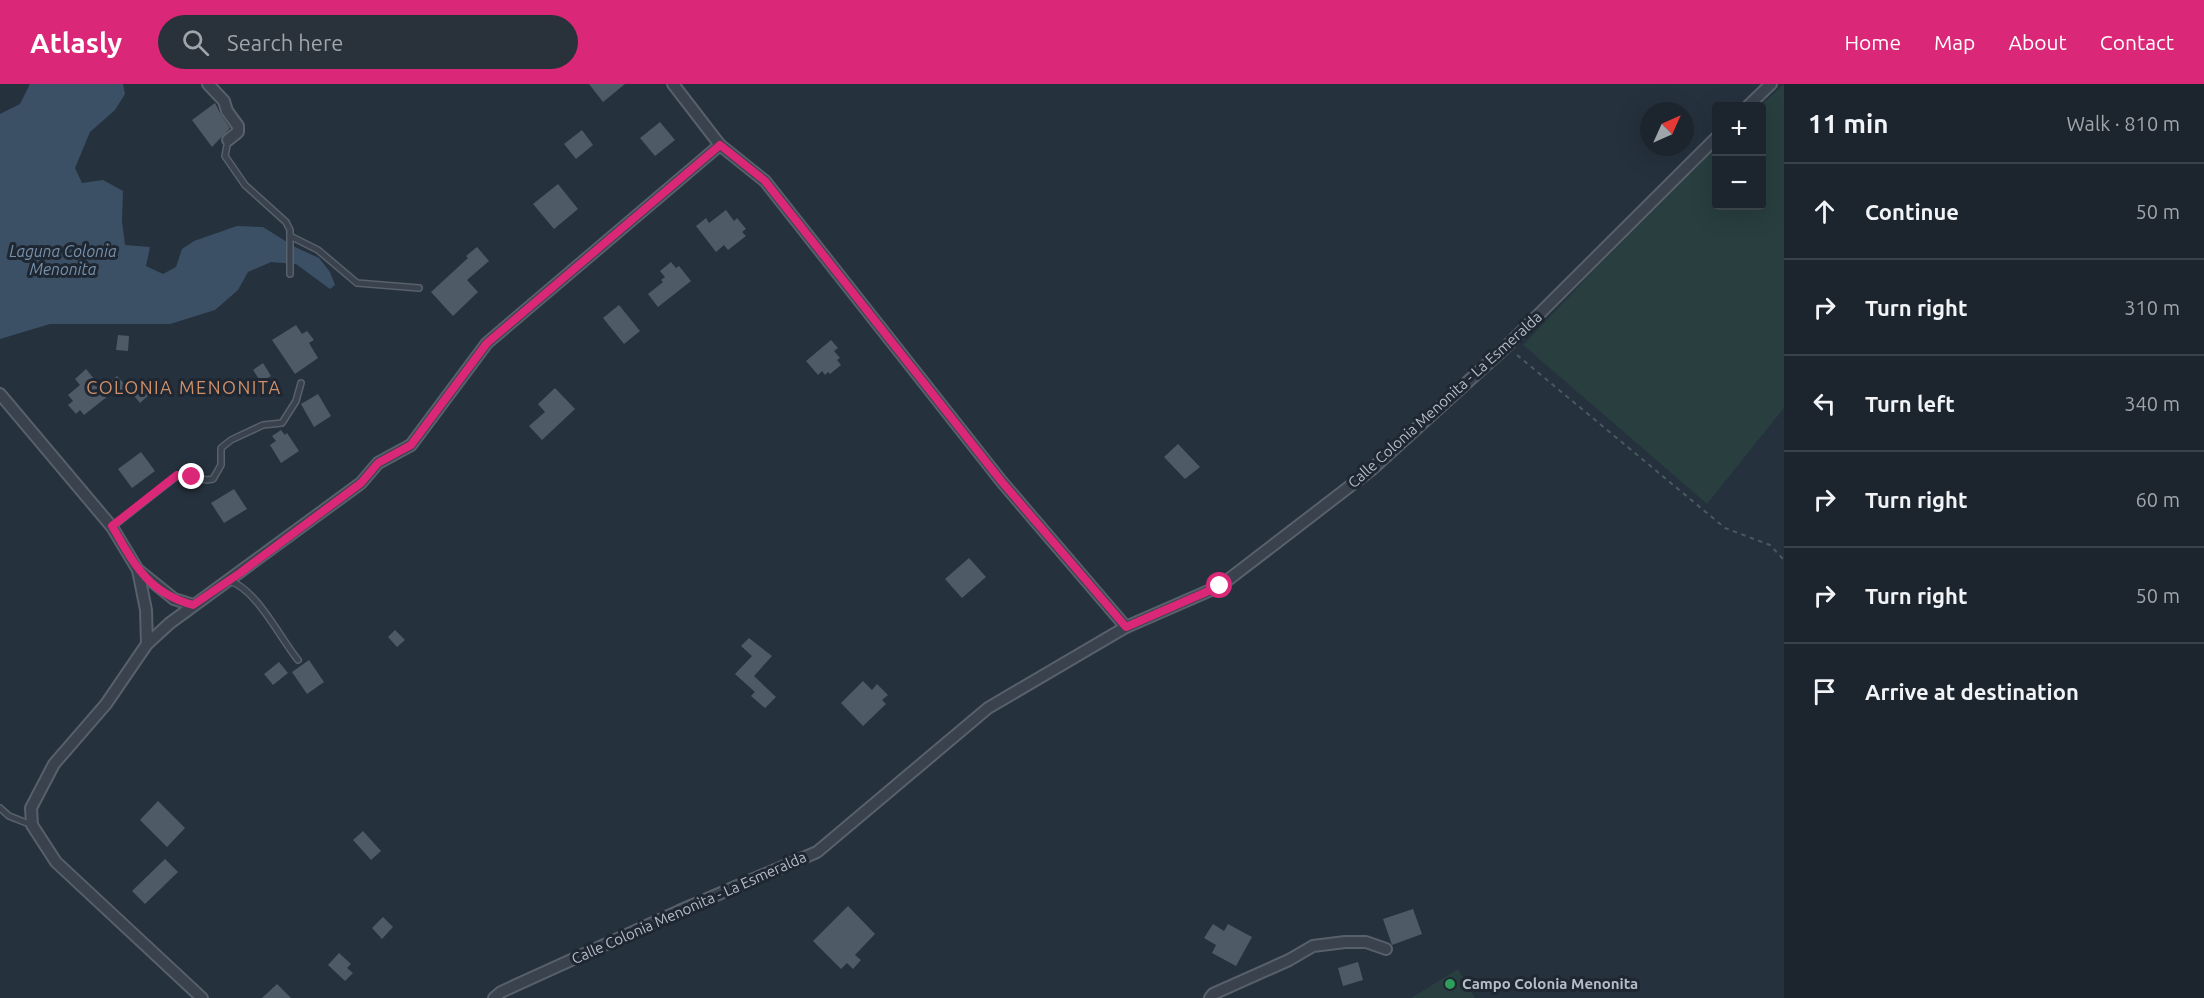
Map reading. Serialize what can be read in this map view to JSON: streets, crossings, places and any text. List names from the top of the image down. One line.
{"streets":{"street":["Calle Colonia Menonita - La Esmeralda"]},"districts":["COLONIA MENONITA"],"water":["Laguna Colonia Menonita"],"places":["Campo Colonia Menonita"],"north":"top right","page":{"header":"Atlasly","search":"Search here","nav":["Home","Map","About","Contact"],"heading":["11 min","Walk · 810 m"],"map_buttons":["+","−"],"list":[["Continue","50 m"],["Turn right","310 m"],["Turn left","340 m"],["Turn right","60 m"],["Turn right","50 m"],"Arrive at destination"]}}
